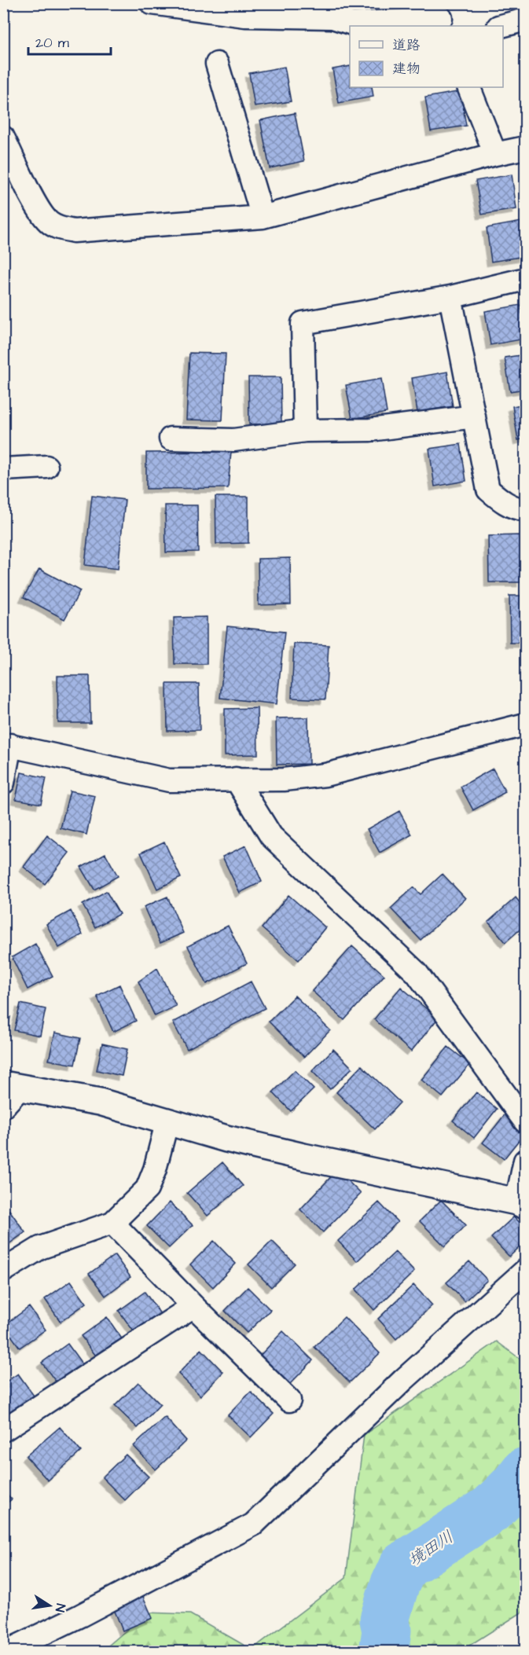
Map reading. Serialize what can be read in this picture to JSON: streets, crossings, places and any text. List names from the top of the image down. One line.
{"water":["境田川"],"legend":["道路","建物"],"scale_bar":"20 m","north":"right"}
